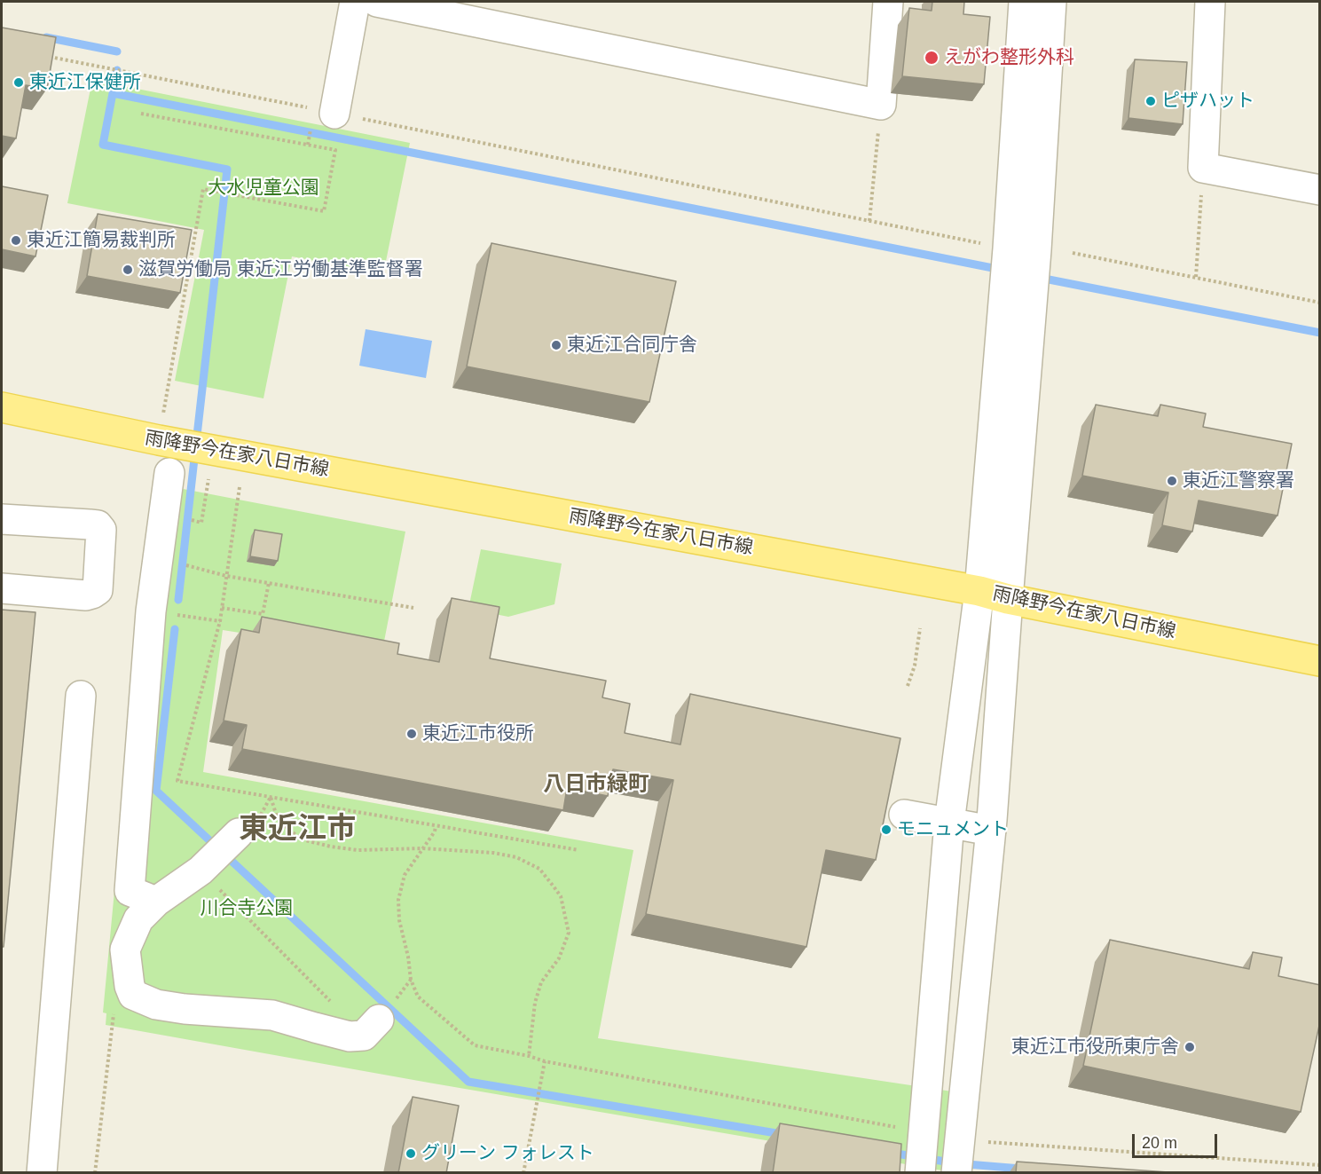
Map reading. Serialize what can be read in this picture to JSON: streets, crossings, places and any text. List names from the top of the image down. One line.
{"streets":{"main road":["雨降野今在家八日市線"]},"districts":["八日市緑町","東近江市"],"parks":["大水児童公園","川合寺公園"],"places":["えがわ整形外科","東近江保健所","ピザハット","東近江簡易裁判所","滋賀労働局 東近江労働基準監督署","東近江合同庁舎","東近江警察署","東近江市役所","モニュメント","東近江市役所東庁舎","グリーン フォレスト"],"scale_bar":"20 m"}
